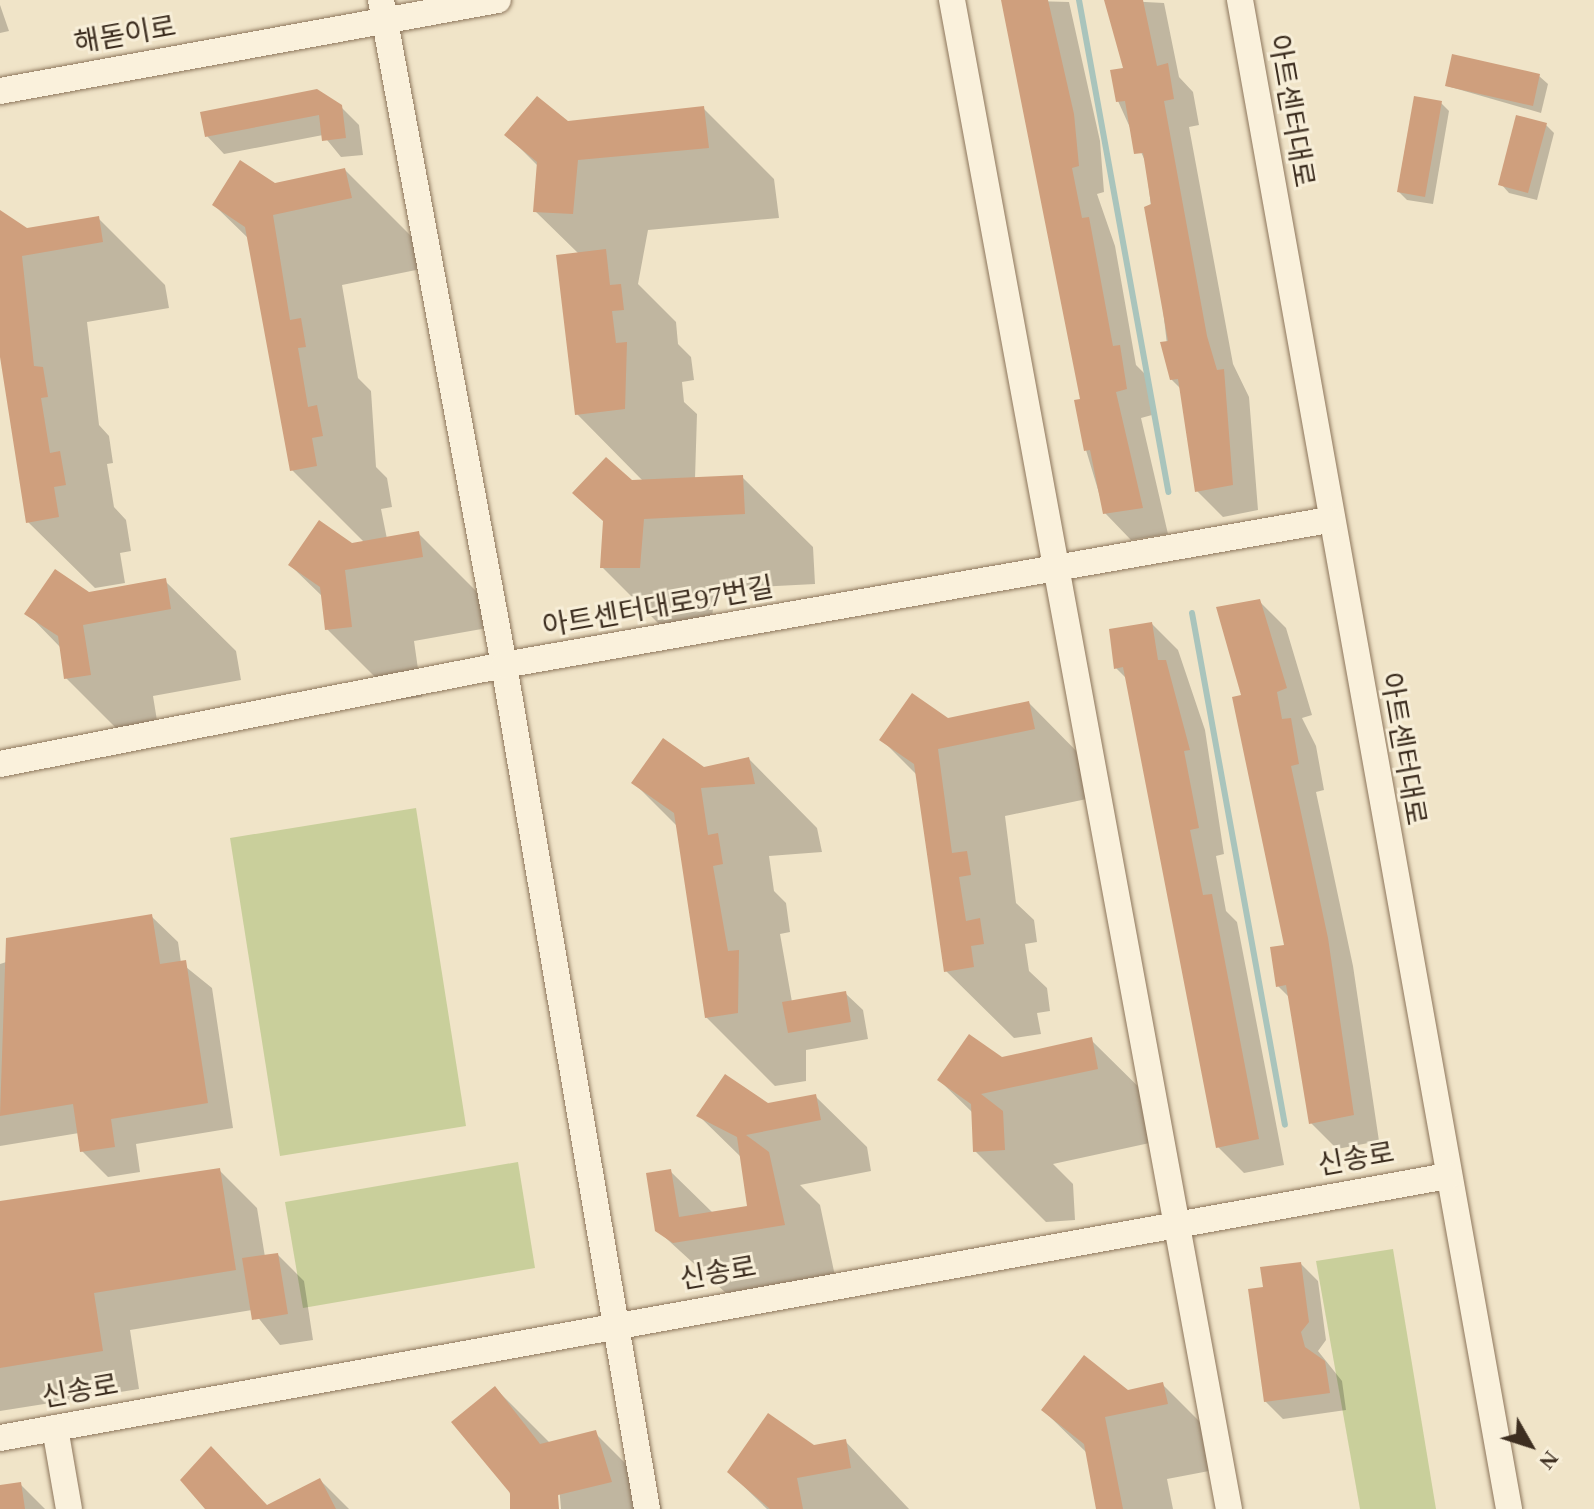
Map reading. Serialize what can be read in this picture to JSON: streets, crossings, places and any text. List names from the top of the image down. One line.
{"streets":{"street":["해돋이로","아트센터대로","아트센터대로97번길","신송로"]},"crossings":[["아트센터대로","아트센터대로97번길"],["아트센터대로","신송로"]],"north":"bottom right"}
